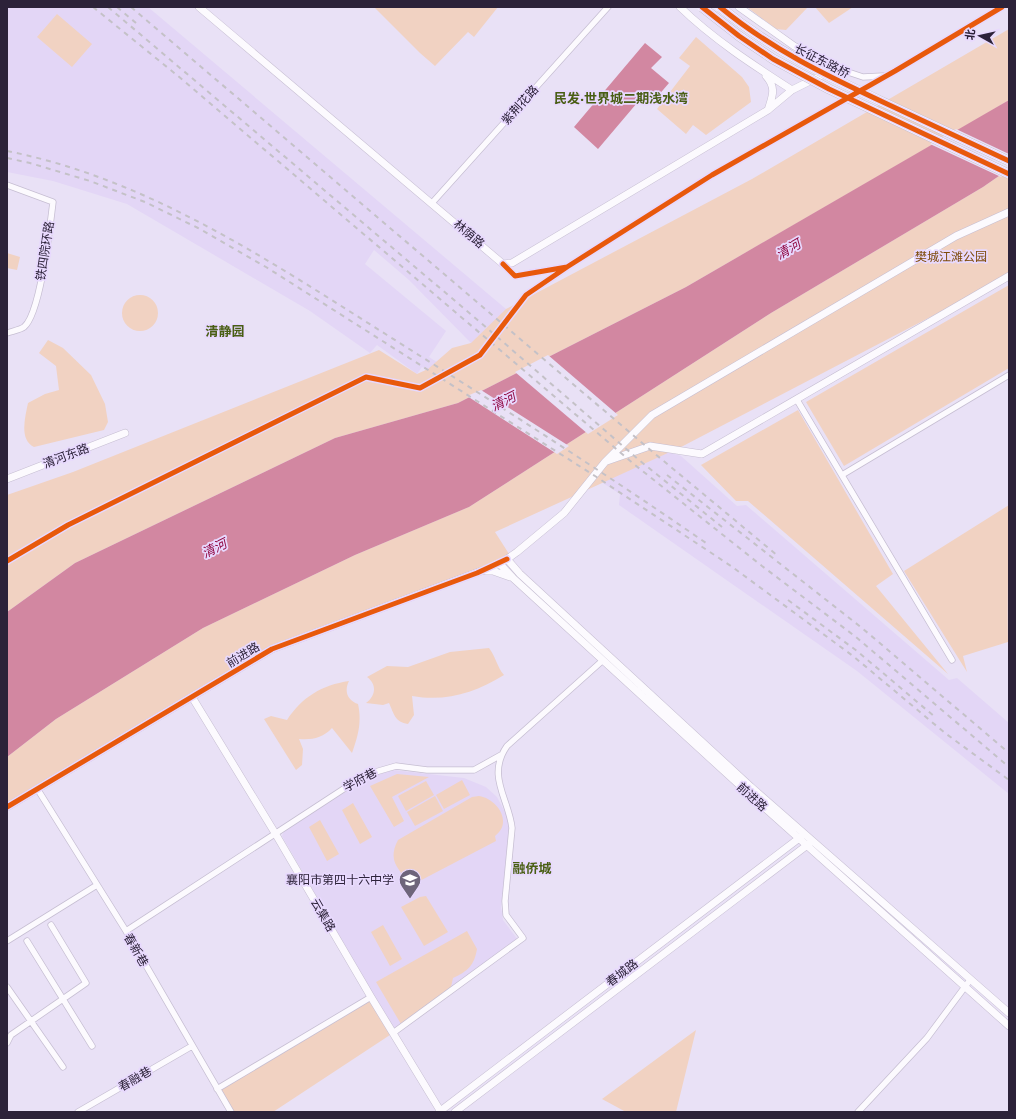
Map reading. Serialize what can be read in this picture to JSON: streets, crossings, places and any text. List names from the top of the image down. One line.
{"streets":{"main road":["长征东路桥"],"street":["紫荆花路","林荫路","铁四院环路","清河东路","前进路","学府巷","云集路","春新巷","春城路","春融巷"]},"crossings":[["紫荆花路","林荫路"],["前进路","云集路"],["前进路","春新巷"],["前进路","春城路"],["学府巷","云集路"],["学府巷","春新巷"],["云集路","春城路"],["春新巷","春融巷"]],"districts":["民发·世界城二期浅水湾","清静园","融侨城"],"water":["清河"],"parks":["樊城江滩公园"],"places":{"school or university":["襄阳市第四十六中学"]},"north":"left"}
